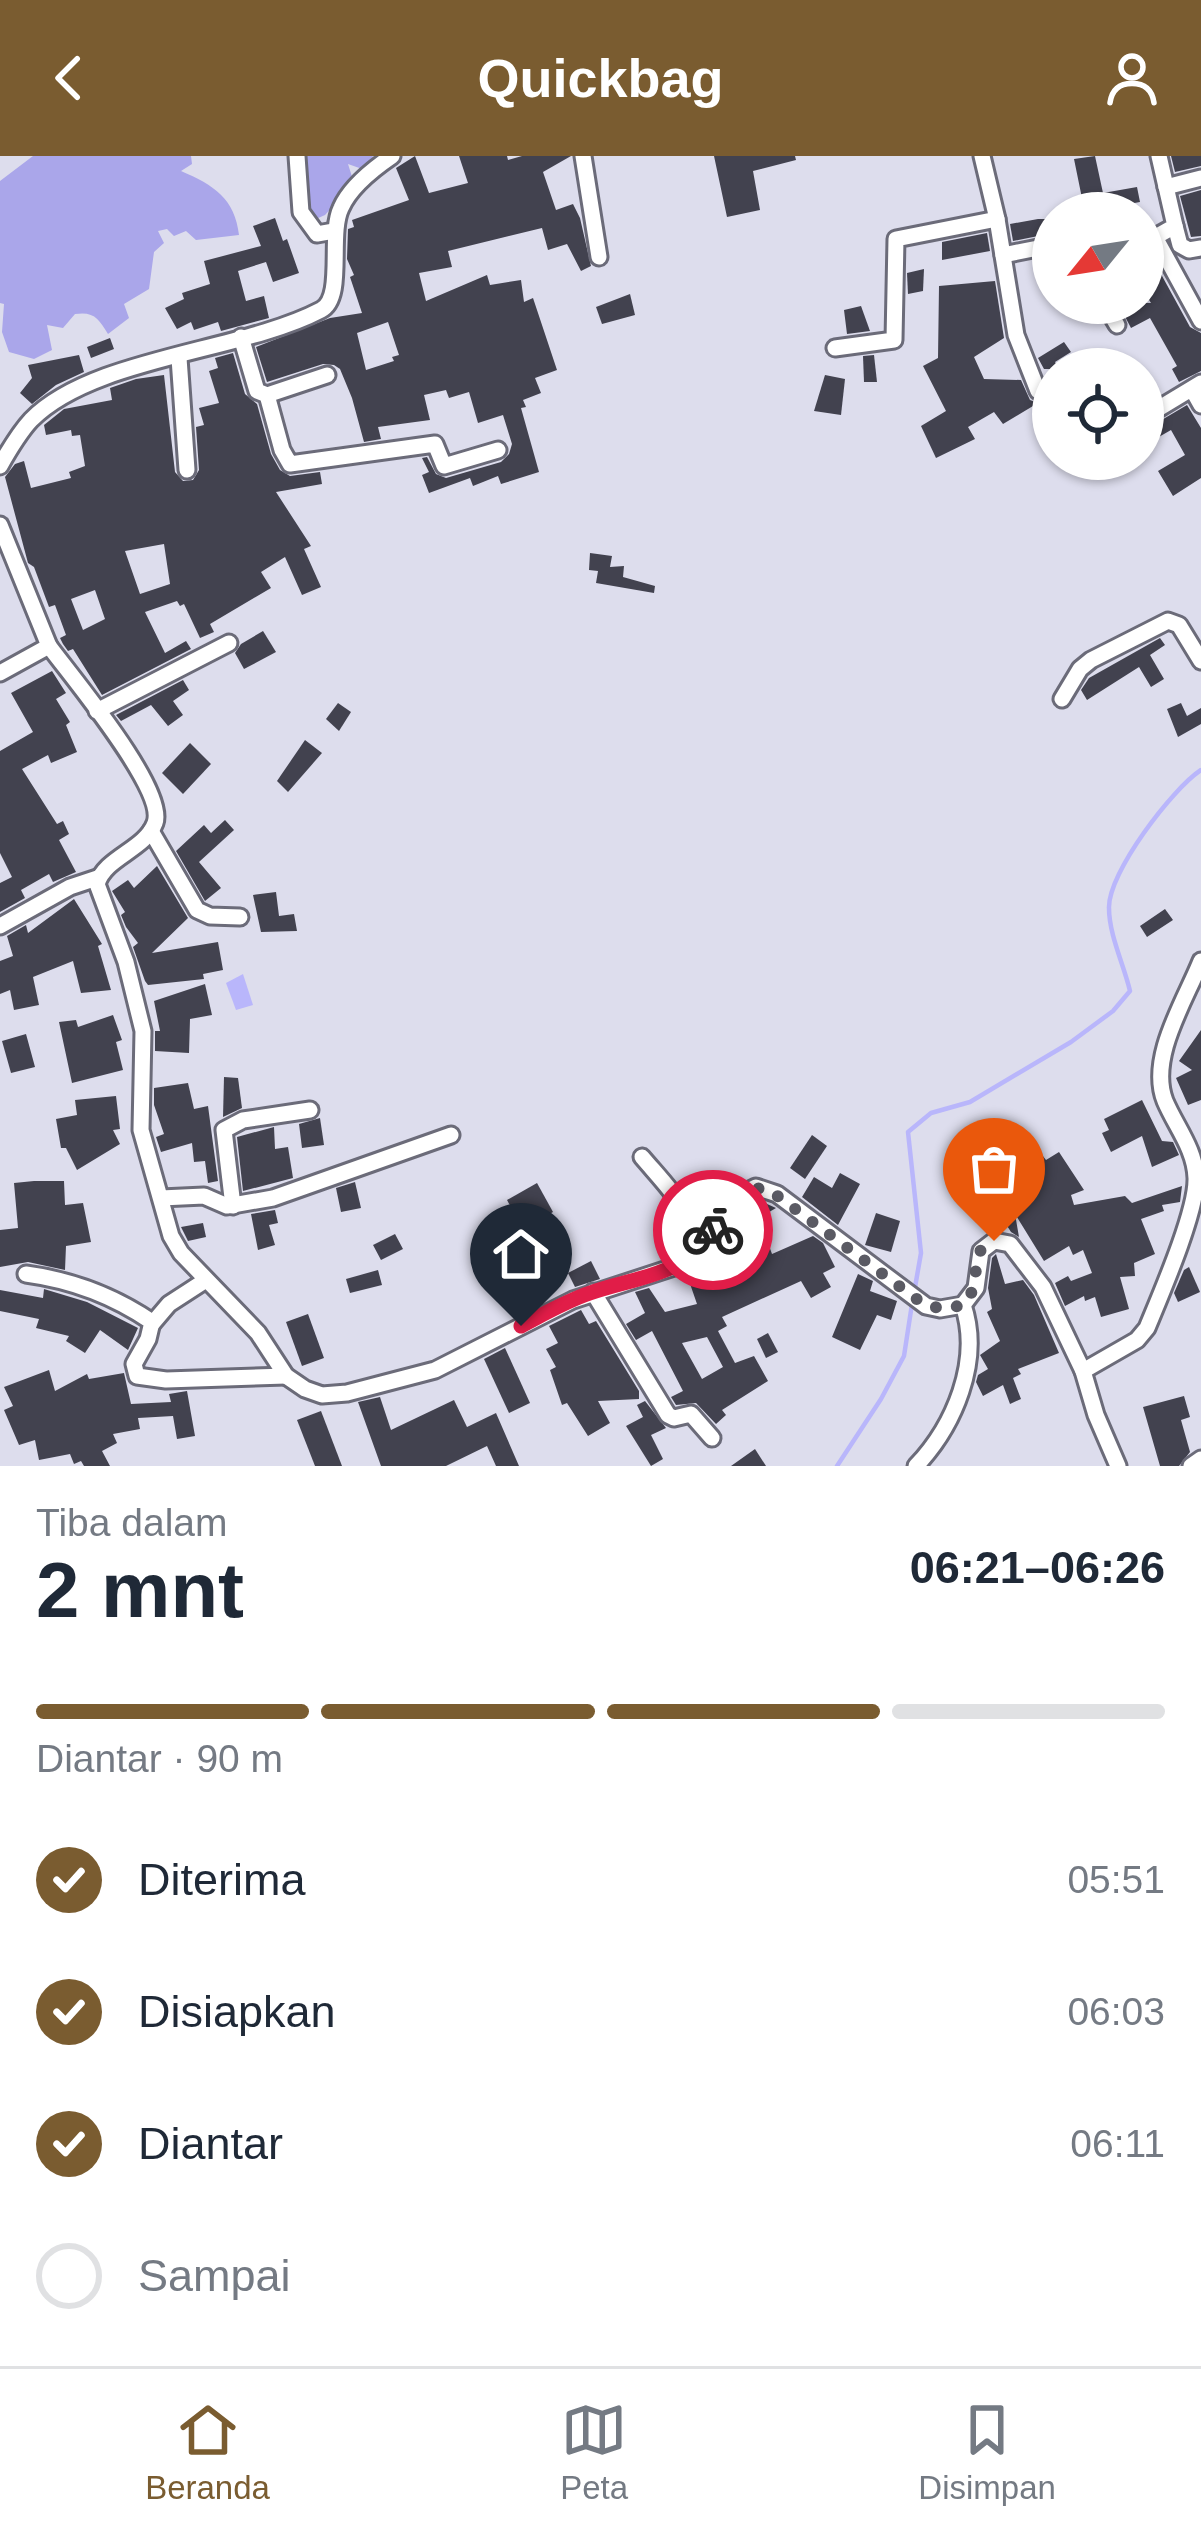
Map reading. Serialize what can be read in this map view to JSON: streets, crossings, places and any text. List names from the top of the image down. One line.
{"north":"bottom left","page":{"header":"Quickbag","heading":["2 mnt","Tiba dalam","06:21–06:26"],"bar":"Diantar · 90 m","list":[["Diterima","05:51"],["Disiapkan","06:03"],["Diantar","06:11"],"Sampai"],"tabs":["Beranda","Peta","Disimpan"]}}
